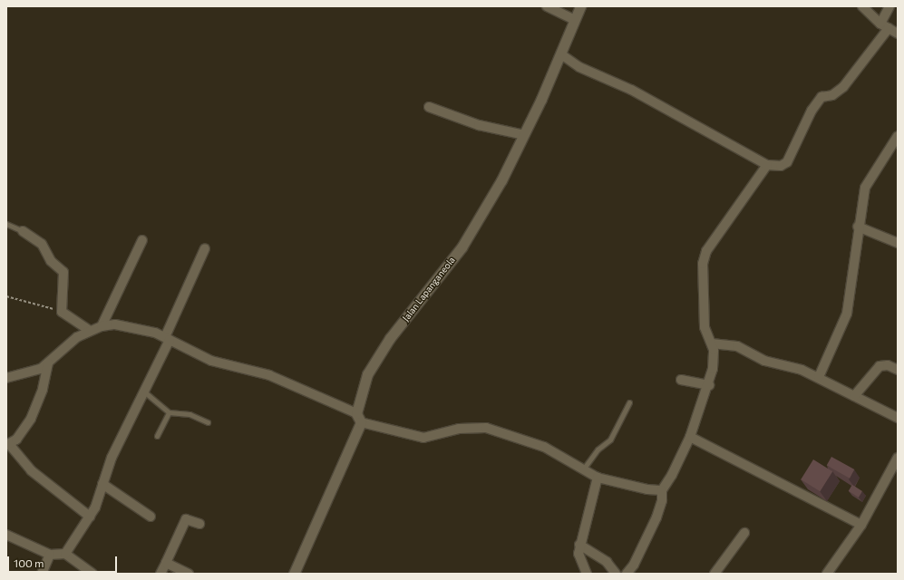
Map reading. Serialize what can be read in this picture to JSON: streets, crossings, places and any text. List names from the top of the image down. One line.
{"streets":{"street":["Jalan Lapanganeola"]},"scale_bar":"100 m"}
